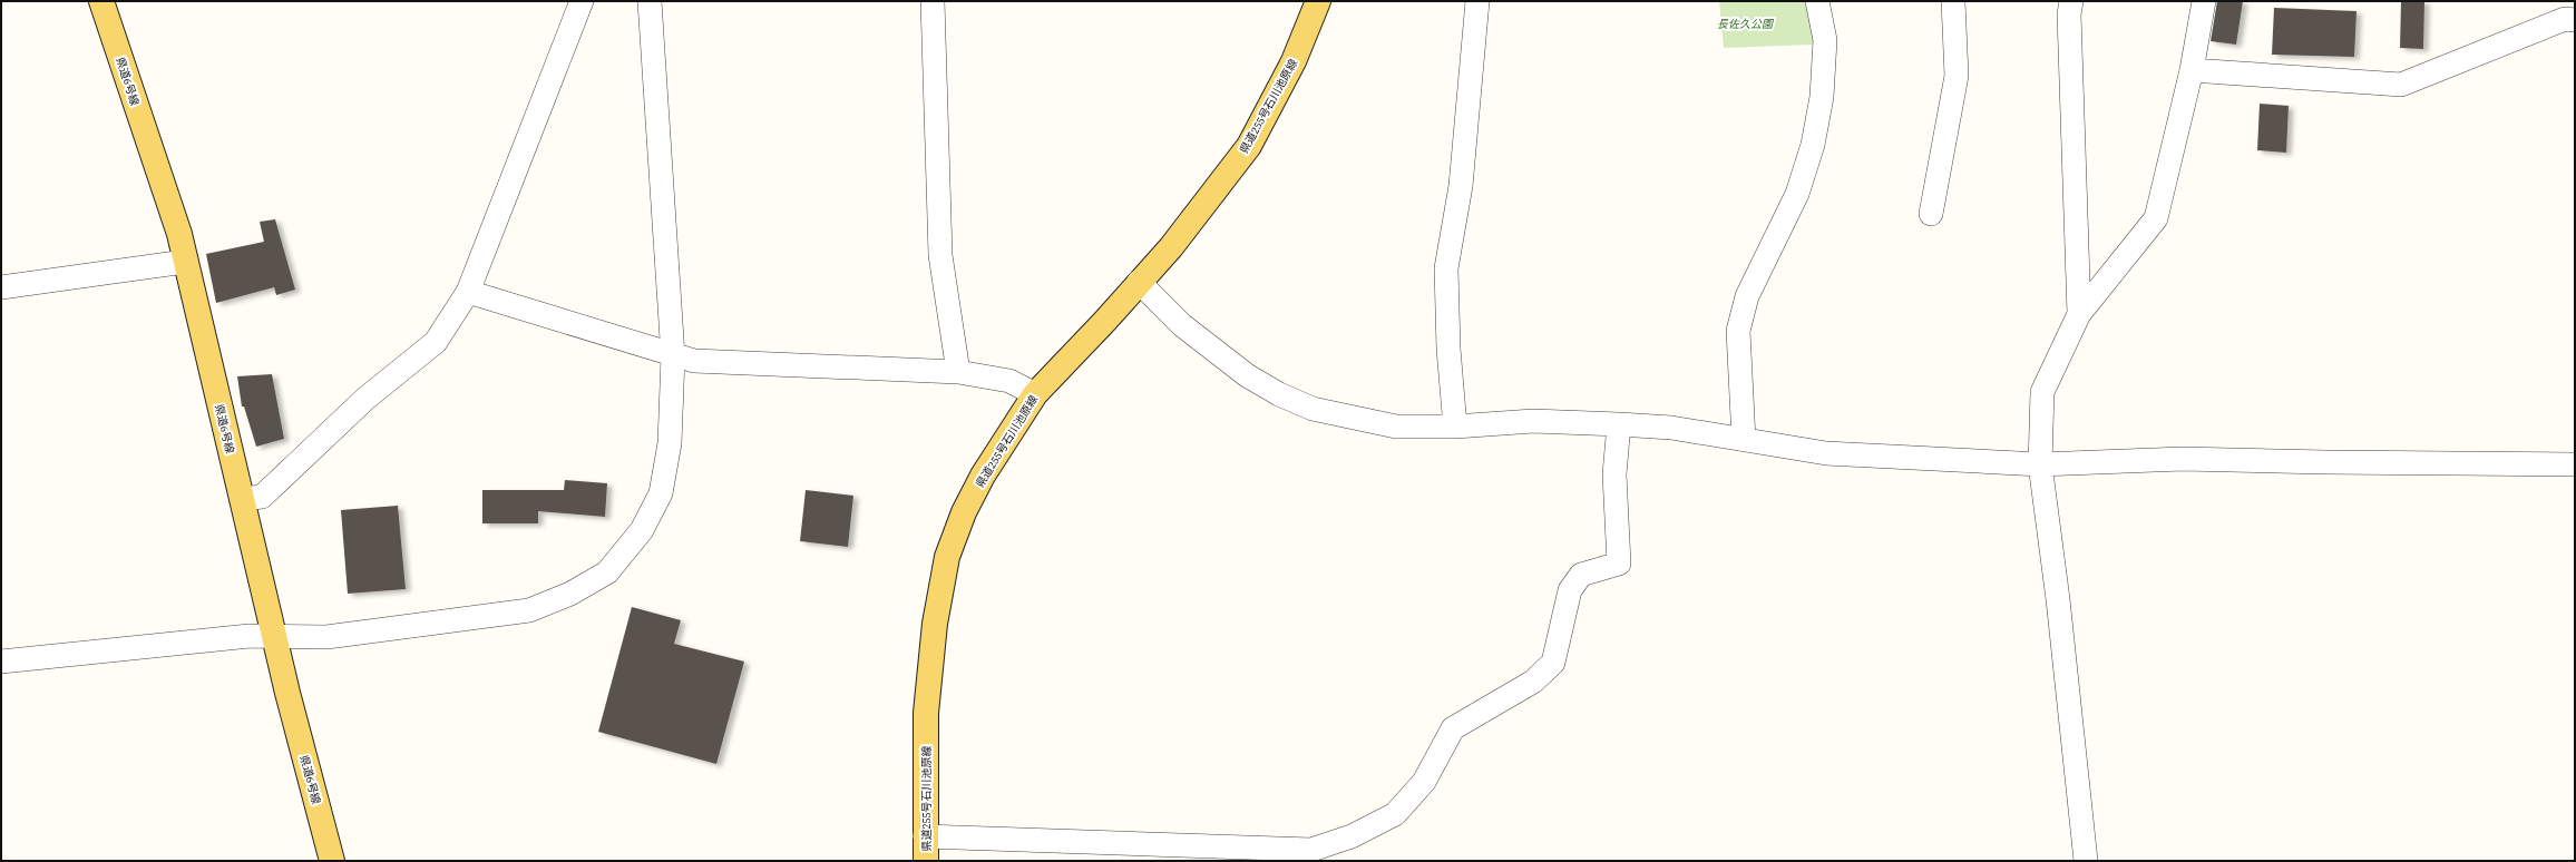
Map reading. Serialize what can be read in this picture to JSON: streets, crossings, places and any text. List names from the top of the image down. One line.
{"streets":{"main road":["県道6号線","県道255号石川池原線"]},"parks":["長佐久公園"]}
